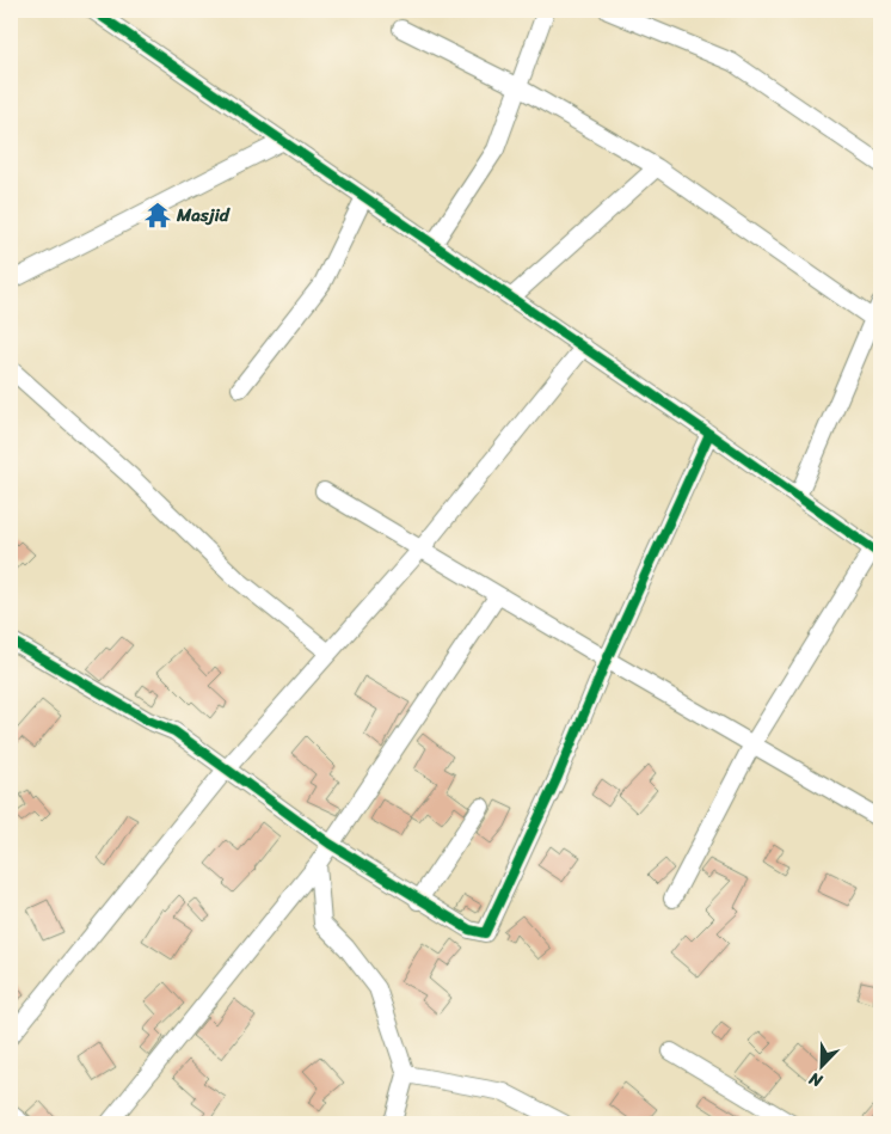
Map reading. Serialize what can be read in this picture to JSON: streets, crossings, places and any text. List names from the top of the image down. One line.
{"places":{"temple":["Masjid"]},"north":"bottom left"}
